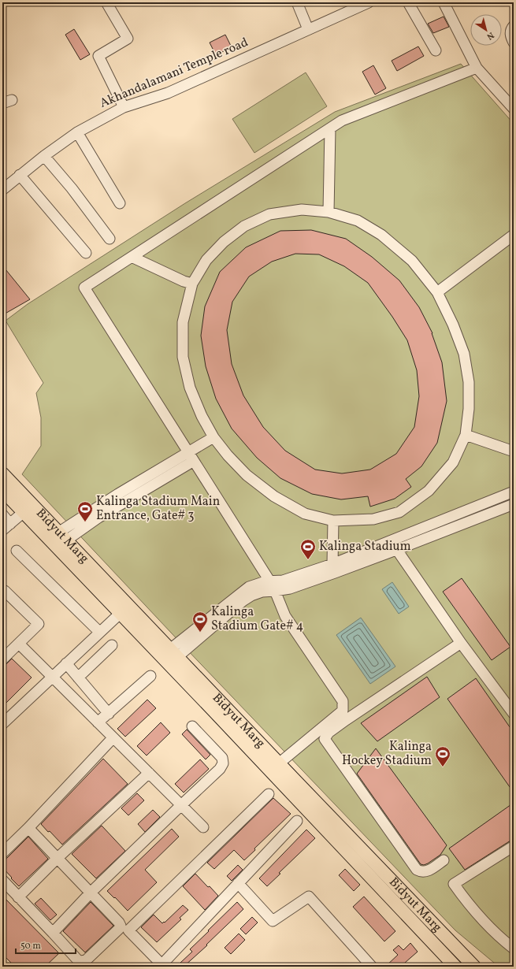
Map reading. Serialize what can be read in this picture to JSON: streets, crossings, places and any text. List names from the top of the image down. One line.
{"streets":{"main road":["Bidyut Marg"],"street":["Akhandalamani Temple road"]},"places":{"sports":["Kalinga Stadium Main Entrance, Gate# 3","Kalinga Stadium","Kalinga Stadium Gate# 4","Kalinga Hockey Stadium"]},"scale_bar":"50 m","north":"bottom right"}
